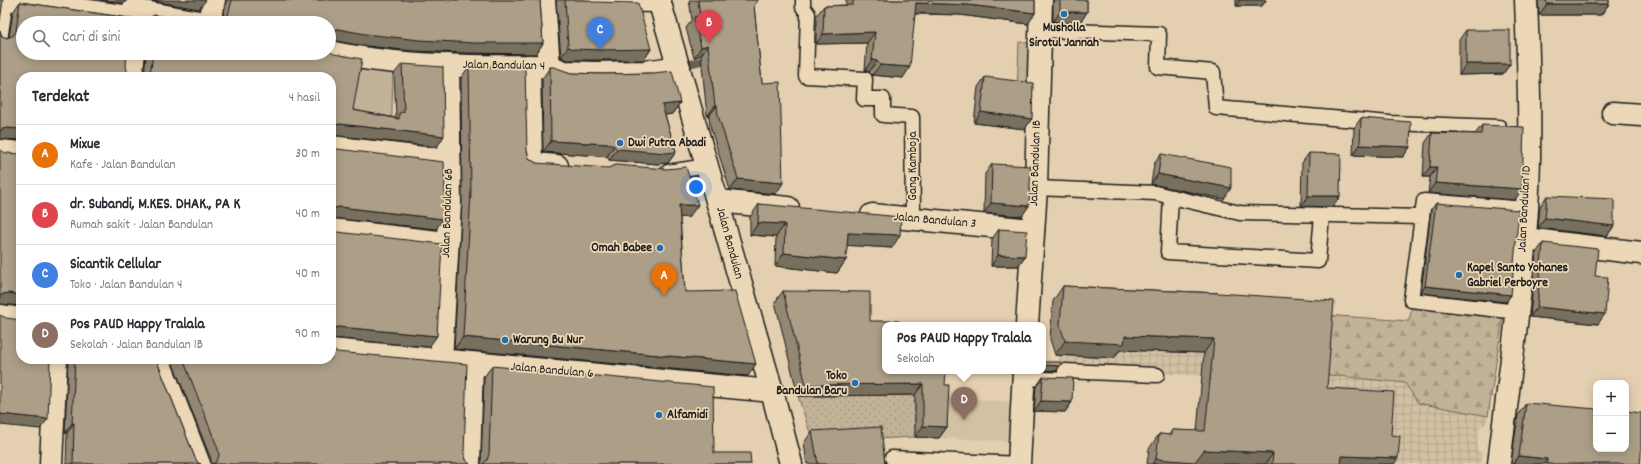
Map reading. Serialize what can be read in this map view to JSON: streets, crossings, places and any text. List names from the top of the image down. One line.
{"streets":{"street":["Jalan Bandulan 4","Jalan Bandulan 1B","Jalan Bandulan 1D","Jalan Bandulan 6B","Jalan Bandulan 3","Jalan Bandulan","Jalan Bandulan 6"],"lane":["Gang Kamboja"]},"crossings":[["Jalan Bandulan 4","Jalan Bandulan 6B"],["Jalan Bandulan 4","Jalan Bandulan"],["Jalan Bandulan 1B","Jalan Bandulan 3"],["Gang Kamboja","Jalan Bandulan 3"],["Jalan Bandulan 6B","Jalan Bandulan 6"],["Jalan Bandulan","Jalan Bandulan 6"]],"places":["Musholla Sirotul Jannah","Dwi Putra Abadi","Omah Babee","Kapel Santo Yohanes Gabriel Perboyre","Warung Bu Nur","Toko Bandulan Baru","Alfamidi"],"page":{"pins":["B","C","A","D"],"search":"Cari di sini","heading":["Terdekat","4 hasil"],"list":[{"mark":"A","name":"Mixue","note":"Kafe · Jalan Bandulan","value":"30 m"},{"mark":"B","name":"dr. Subandi, M.KES. DHAK., PA K","note":"Rumah sakit · Jalan Bandulan","value":"40 m"},{"mark":"C","name":"Sicantik Cellular","note":"Toko · Jalan Bandulan 4","value":"40 m"},{"mark":"D","name":"Pos PAUD Happy Tralala","note":"Sekolah · Jalan Bandulan 1B","value":"90 m"}],"popup":["Pos PAUD Happy Tralala","Sekolah"],"map_buttons":["+","−"]}}
